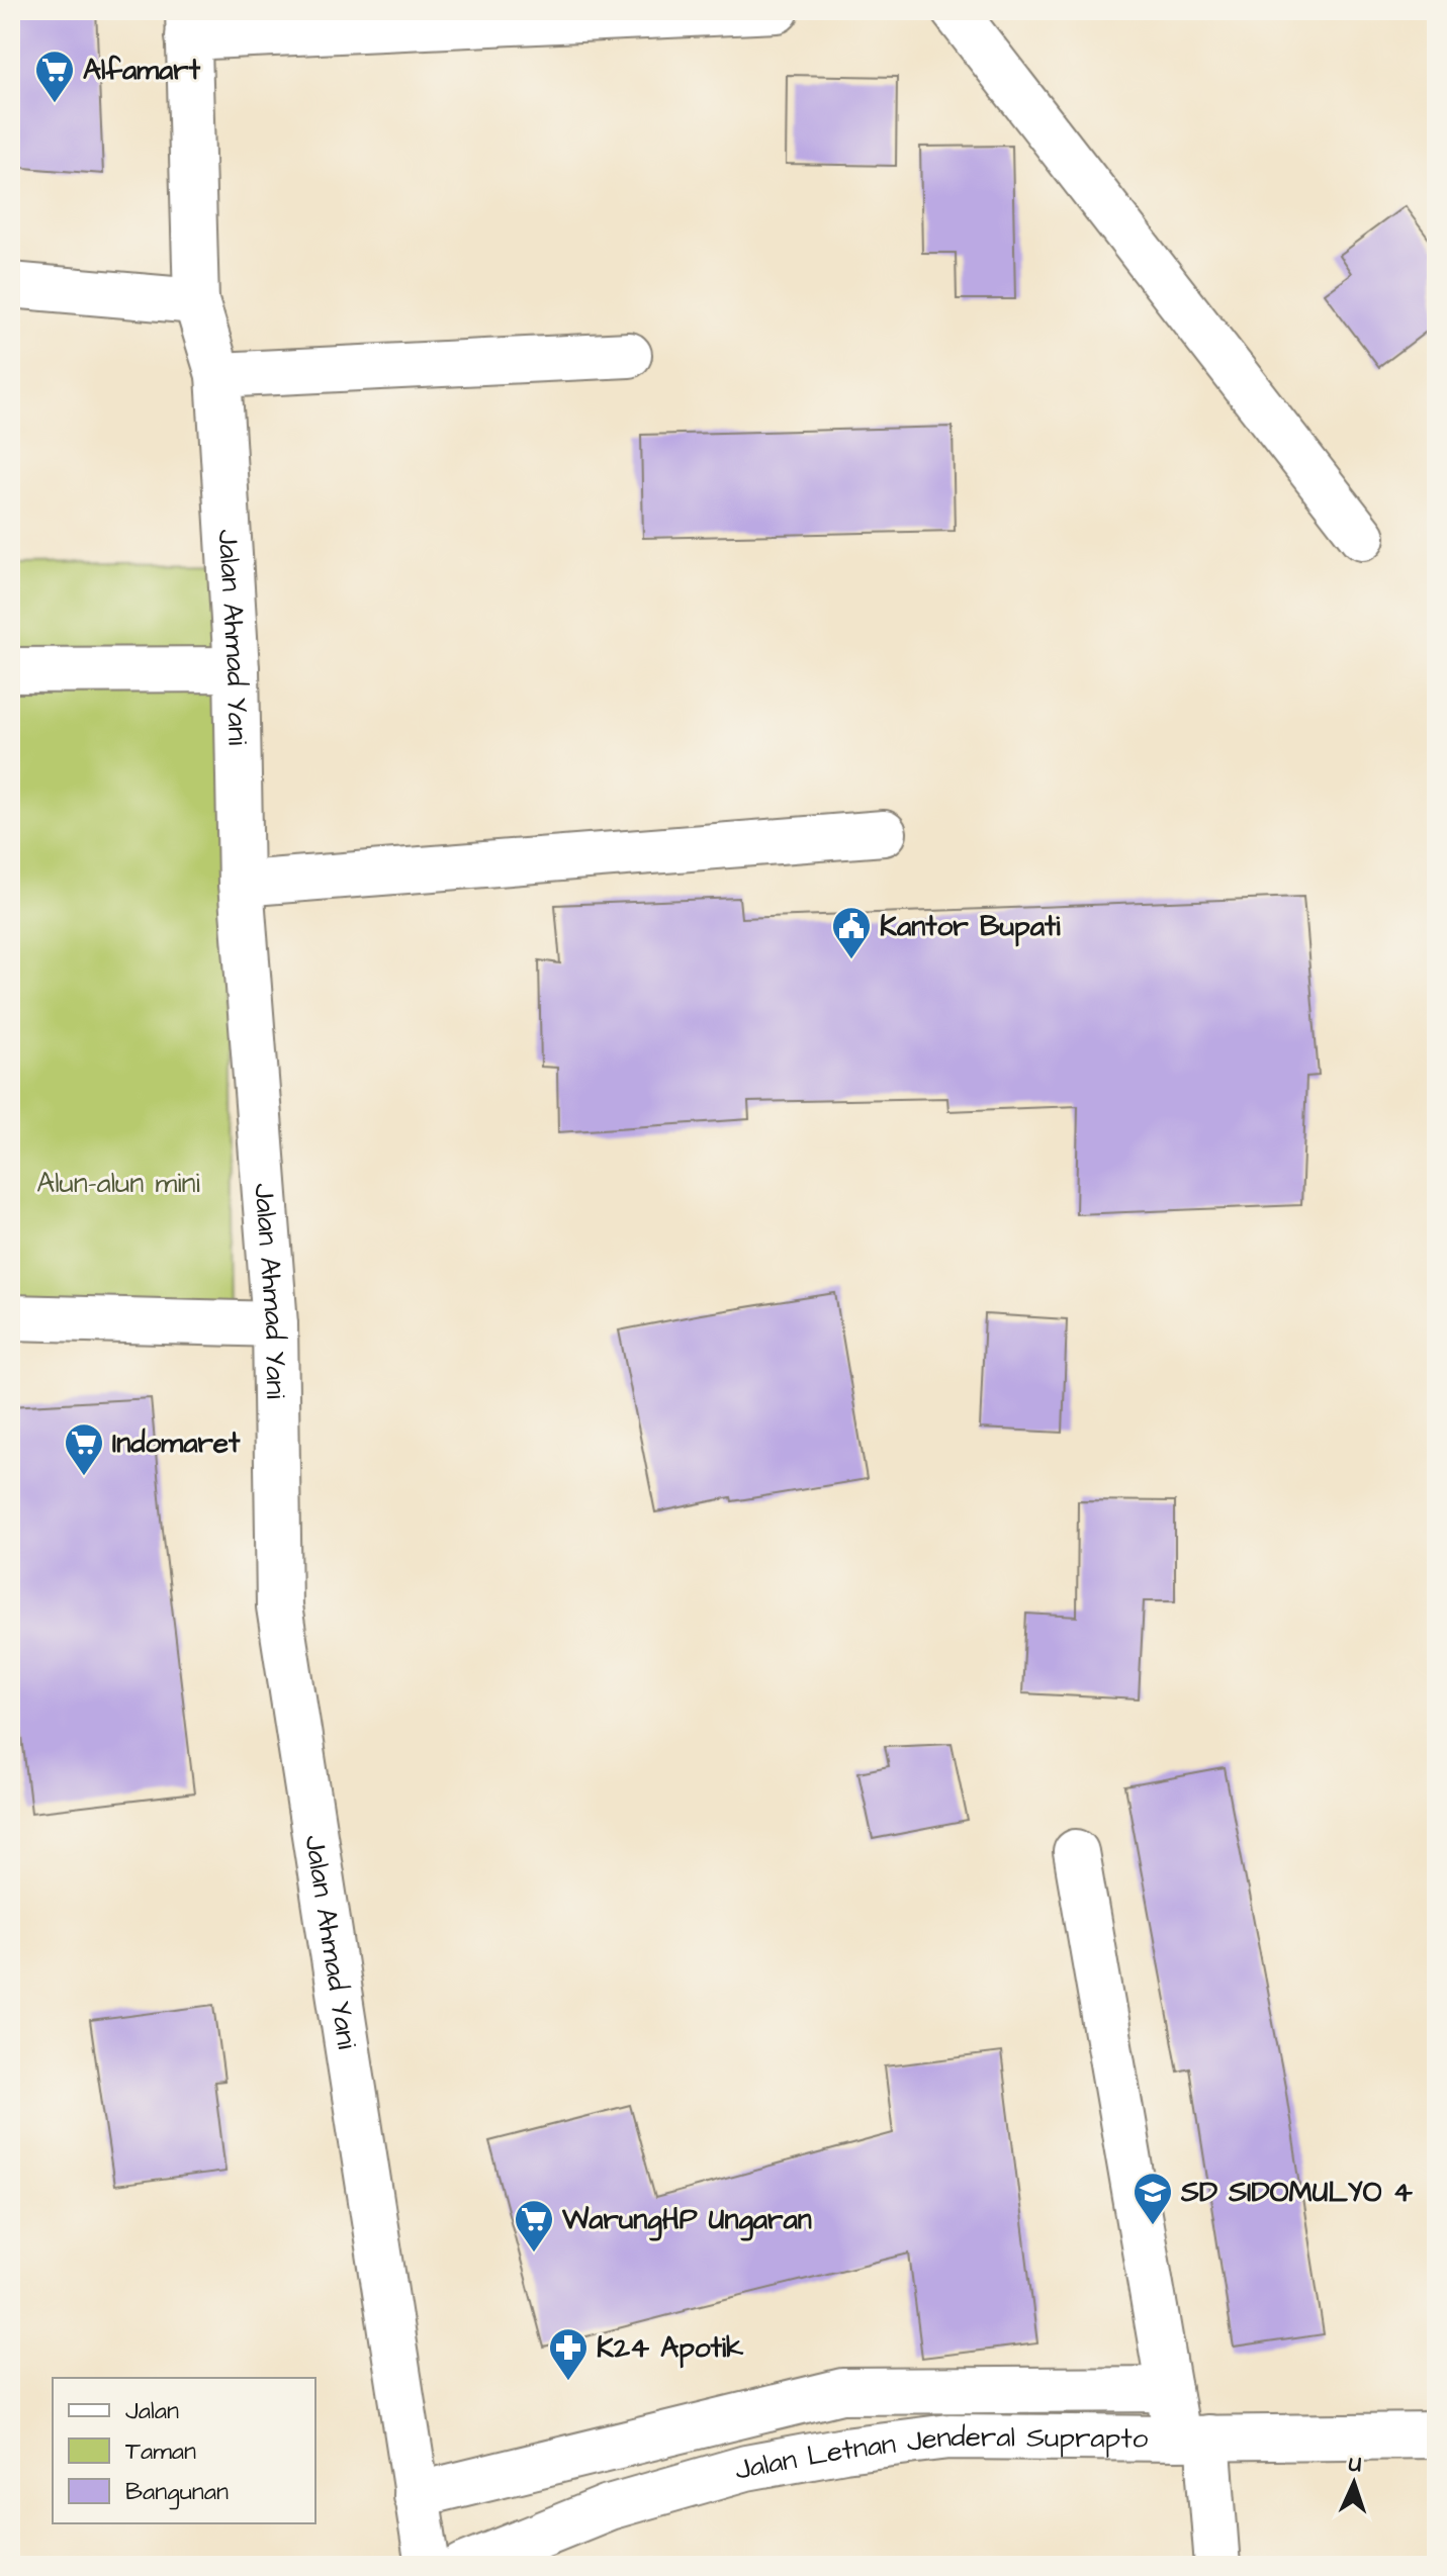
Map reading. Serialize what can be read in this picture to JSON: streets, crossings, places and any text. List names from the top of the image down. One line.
{"streets":{"street":["Jalan Ahmad Yani","Jalan Letnan Jenderal Suprapto"]},"parks":["Alun-alun mini"],"places":{"supermarket":["Alfamart","Indomaret","WarungHP Ungaran"],"public building":["Kantor Bupati"],"school or university":["SD SIDOMULYO 4"],"pharmacy":["K24 Apotik"]},"legend":["Jalan","Taman","Bangunan"],"north":"top"}
